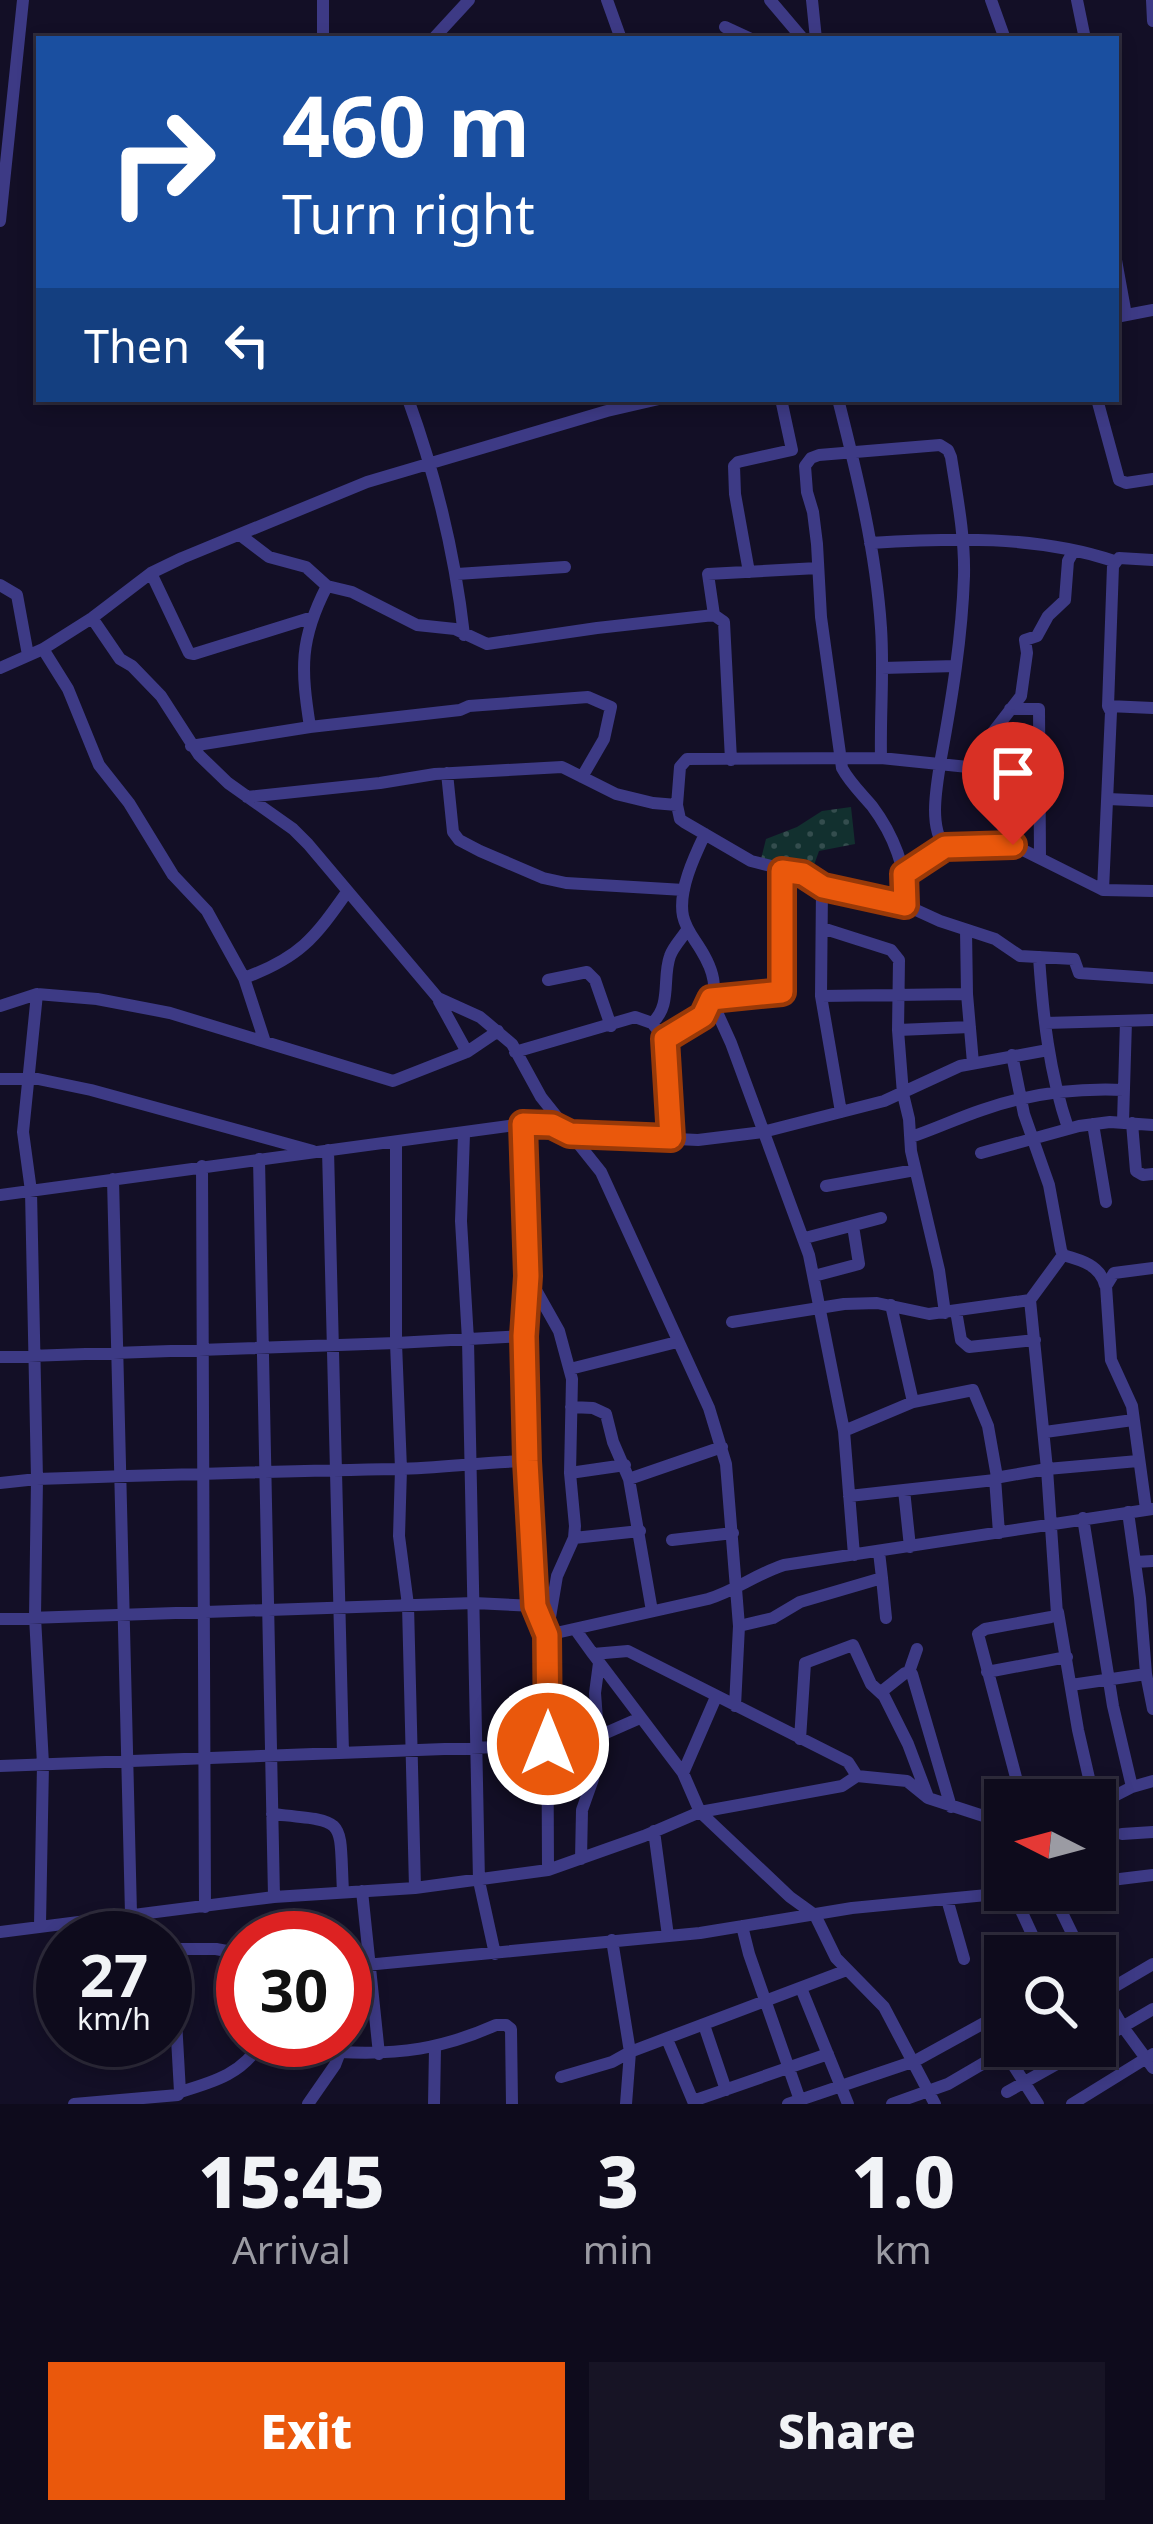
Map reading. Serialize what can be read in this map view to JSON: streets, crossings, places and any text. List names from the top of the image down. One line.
{"north":"left","page":{"turn":["460 m","Turn right"],"then":"Then","speed":"27 km/h","limit":"30","eta":["15:45","Arrival","3","min","1.0","km"],"buttons":["Exit","Share"]}}
